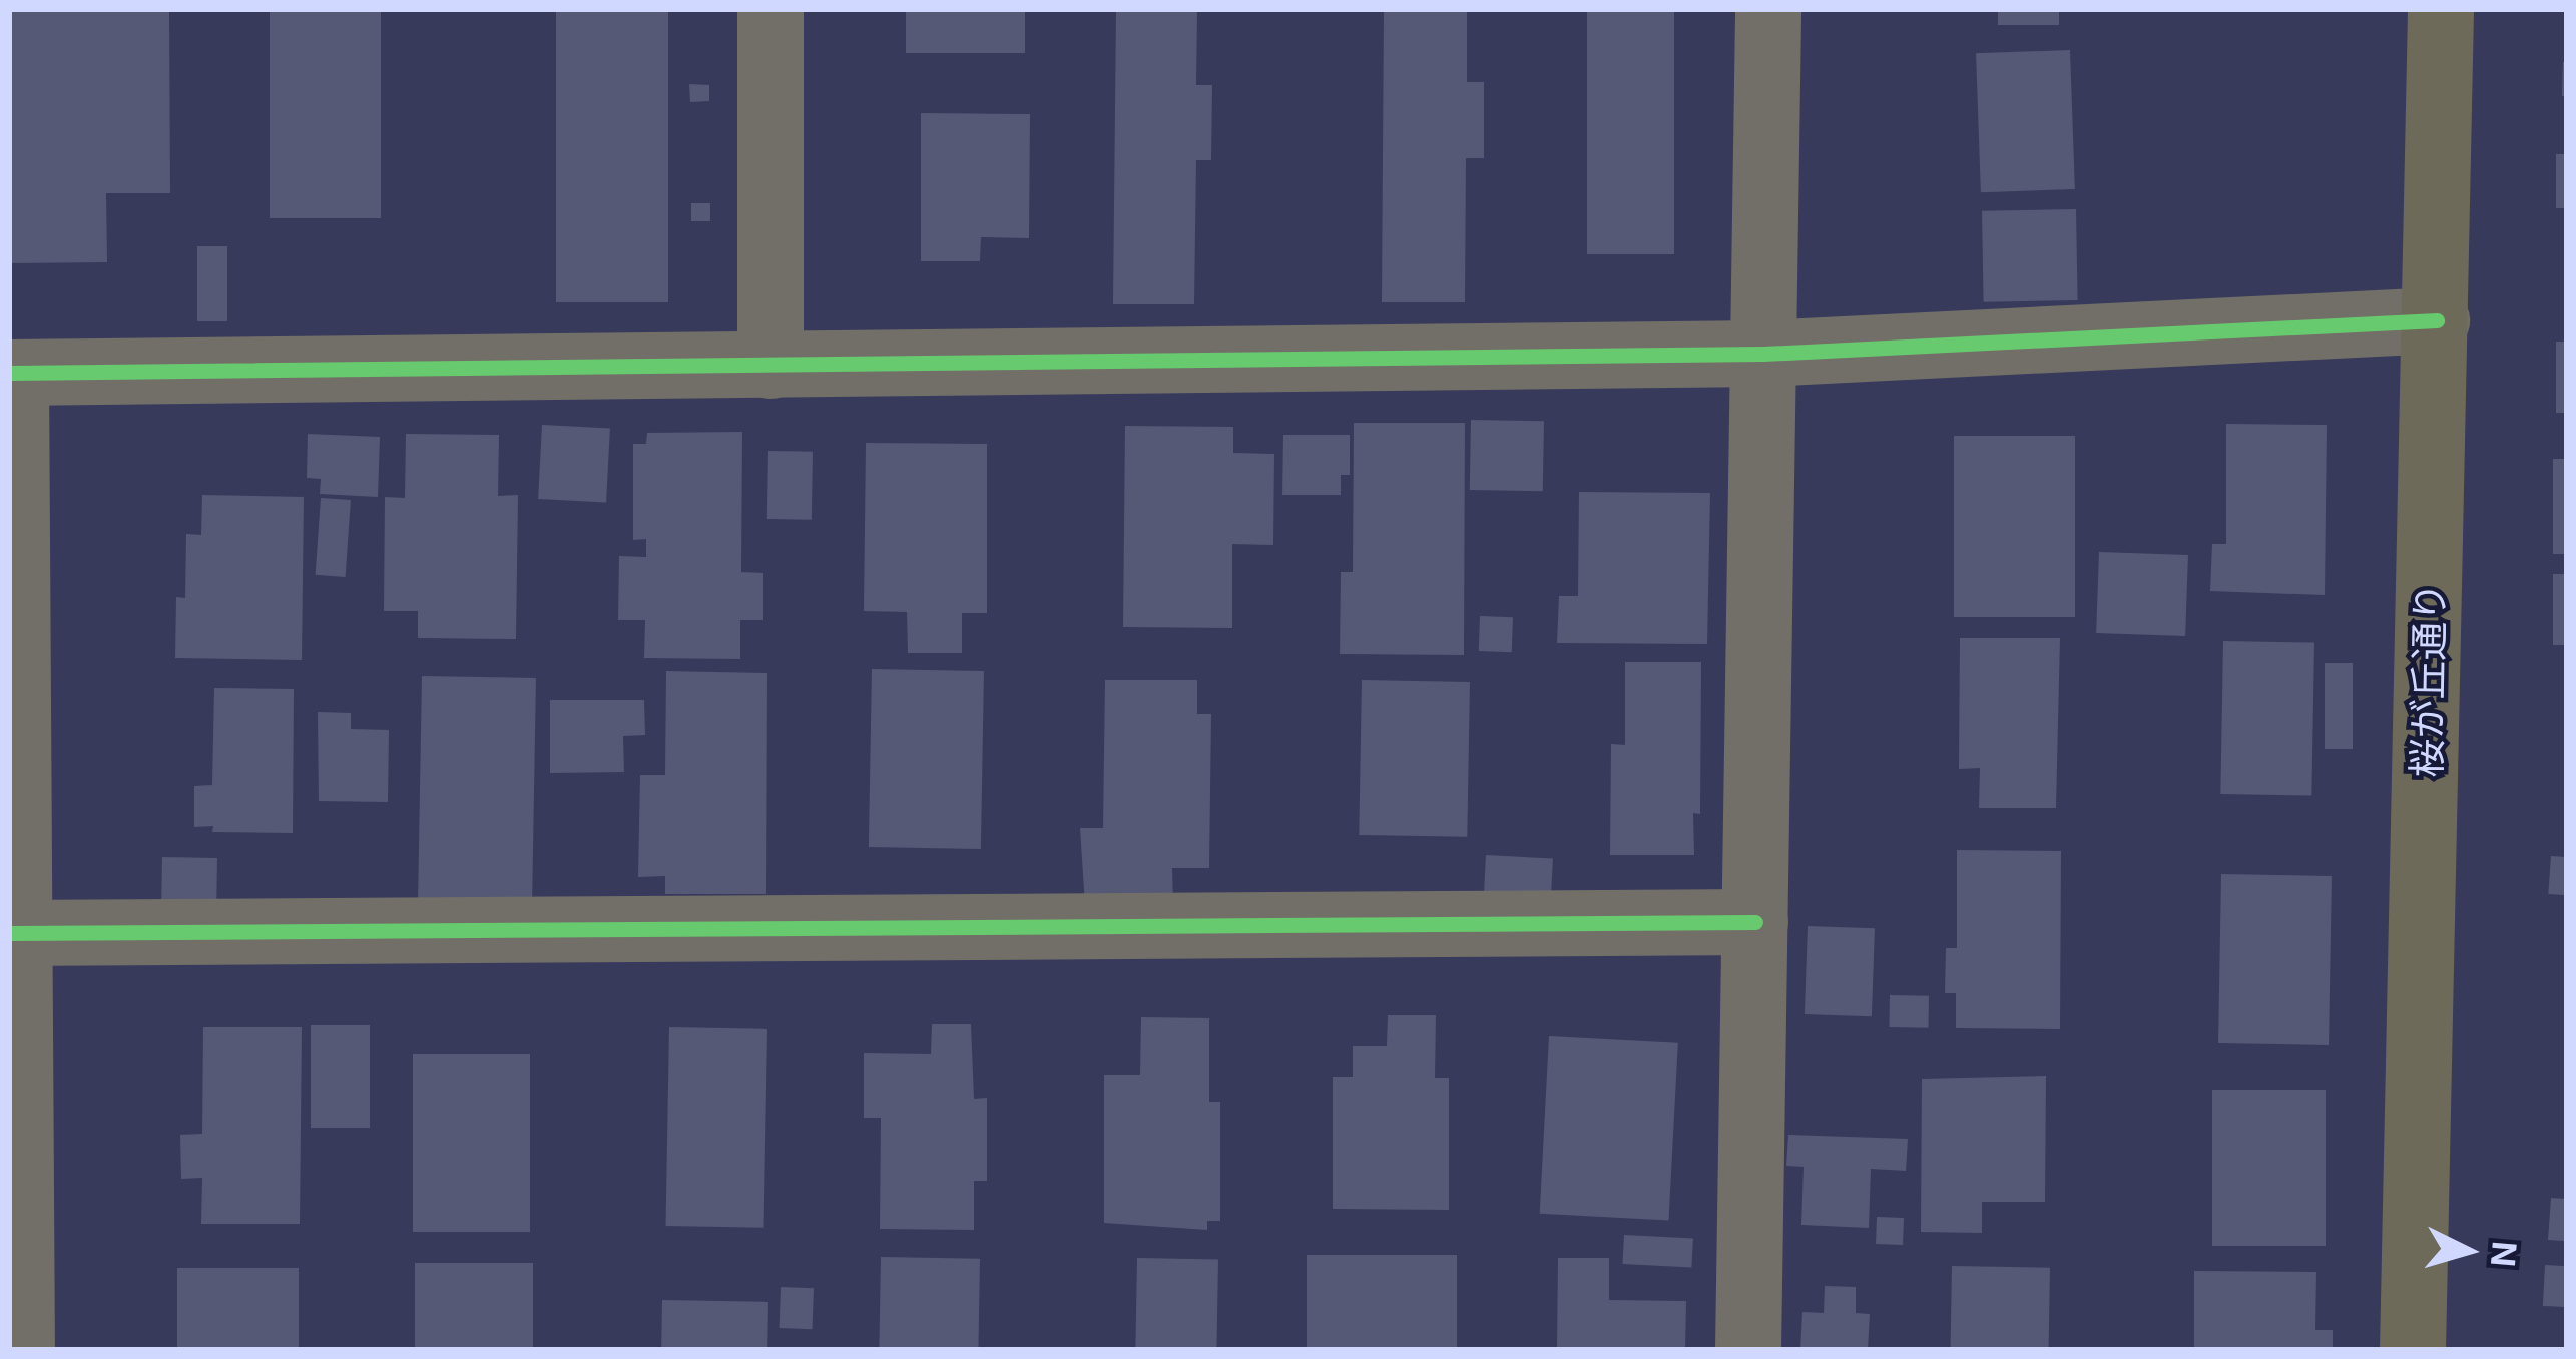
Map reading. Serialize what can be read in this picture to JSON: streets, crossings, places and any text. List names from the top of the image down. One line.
{"streets":{"street":["桜が丘通り"]},"north":"right"}
